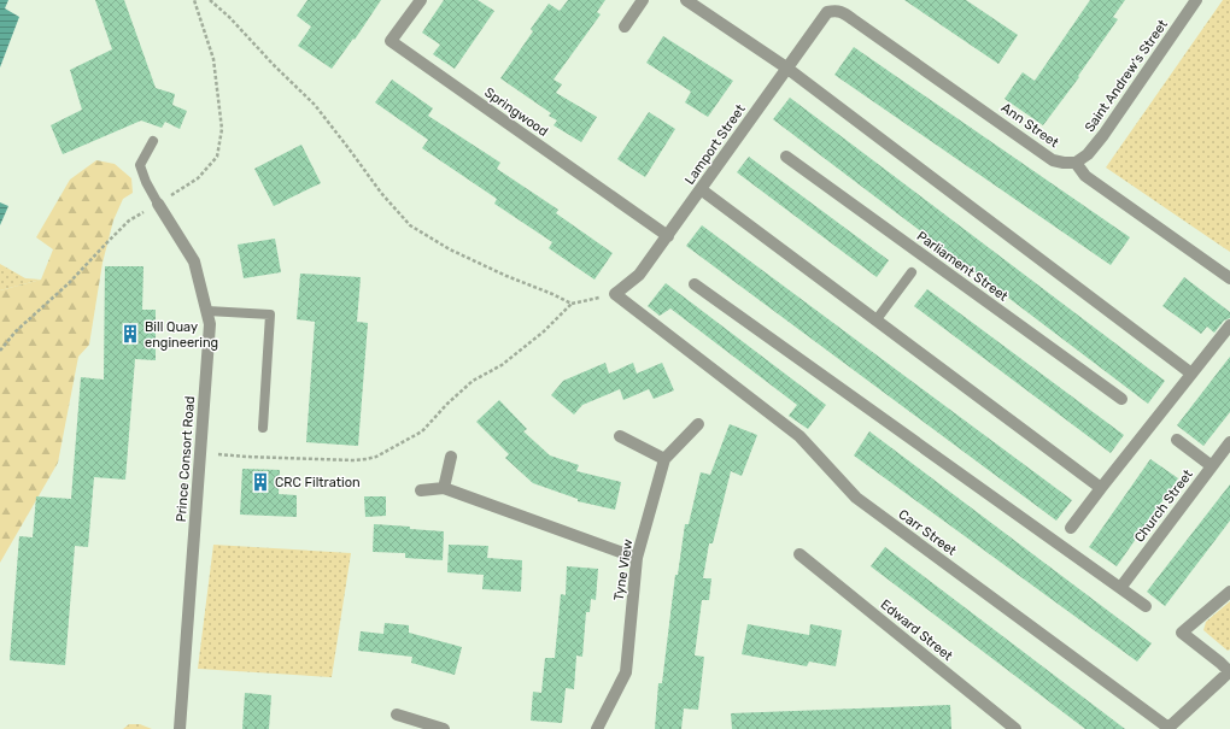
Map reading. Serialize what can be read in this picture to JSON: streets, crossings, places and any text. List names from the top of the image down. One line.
{"streets":{"street":["Saint Andrew's Street","Springwood","Ann Street","Lamport Street","Parliament Street","Prince Consort Road","Church Street","Carr Street","Tyne View","Edward Street"]},"crossings":[["Saint Andrew's Street","Ann Street"],["Springwood","Lamport Street"],["Ann Street","Lamport Street"],["Lamport Street","Carr Street"]],"places":{"building":["Bill Quay engineering","CRC Filtration"]}}
